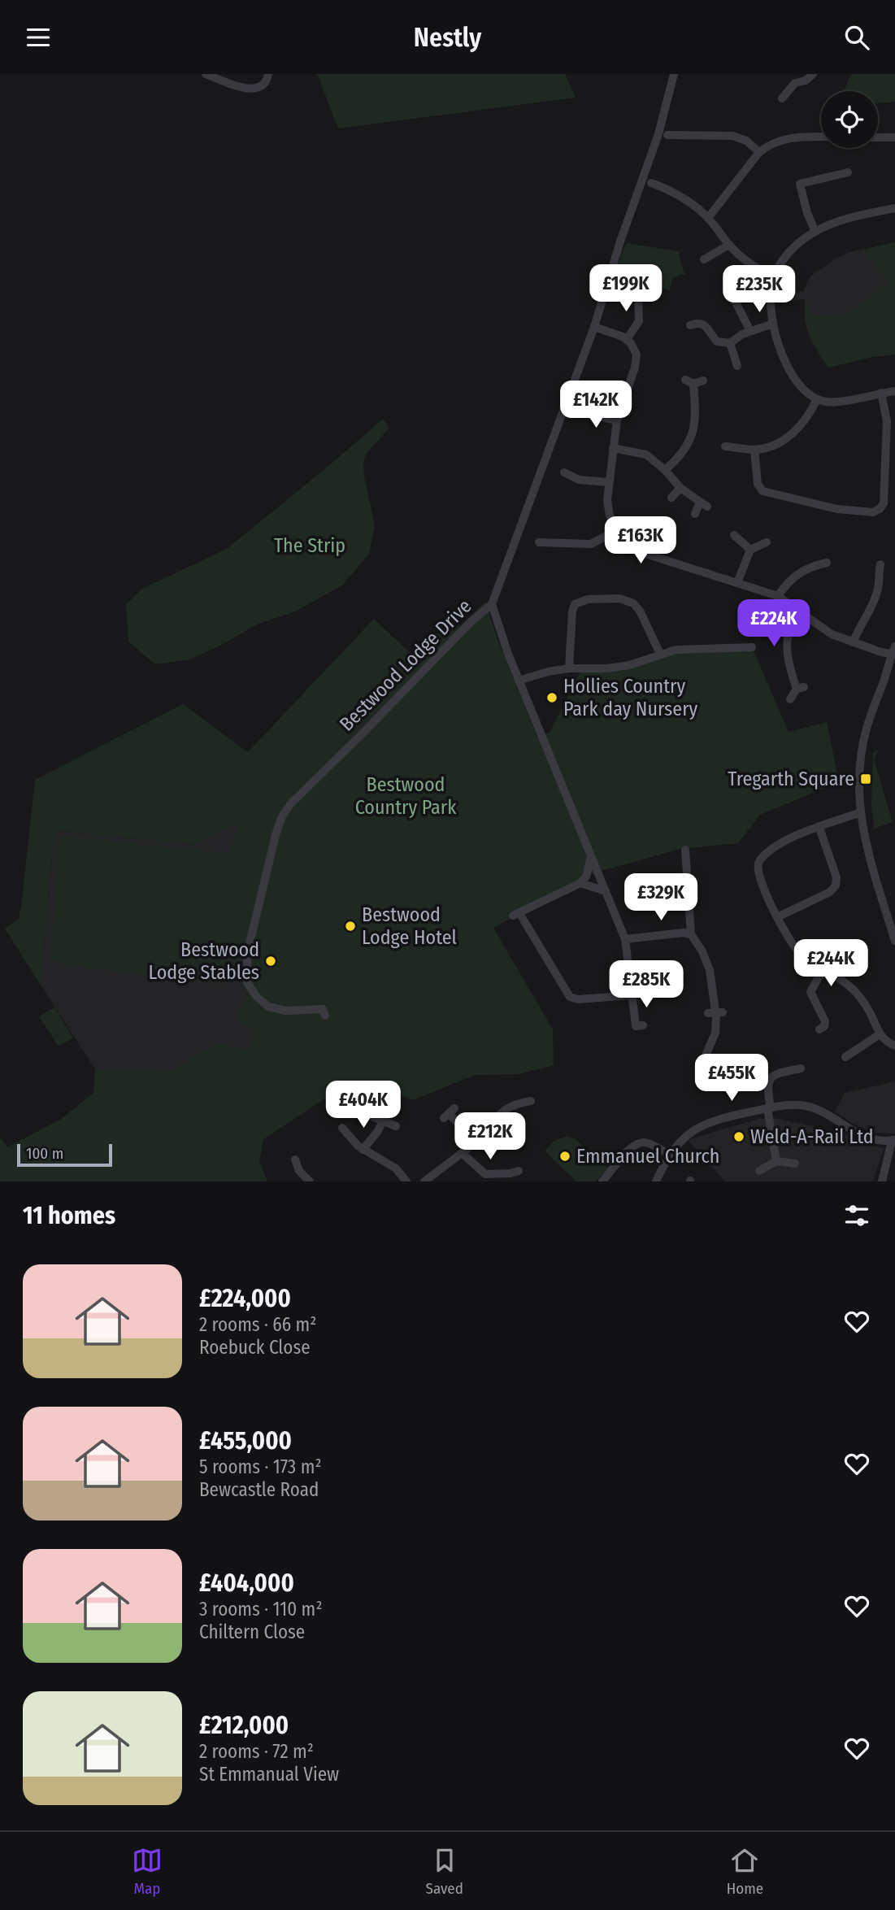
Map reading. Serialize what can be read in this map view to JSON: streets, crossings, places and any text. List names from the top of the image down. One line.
{"streets":{"street":["Bestwood Lodge Drive"]},"parks":["The Strip","Bestwood Country Park"],"places":{"other":["Hollies Country Park day Nursery","Bestwood Lodge Hotel","Bestwood Lodge Stables","Weld-A-Rail Ltd","Emmanuel Church"],"transit":["Tregarth Square"]},"scale_bar":"100 m","page":{"header":"Nestly","price":["£199K","£235K","£142K","£163K","£224K","£329K","£244K","£285K","£455K","£404K","£212K"],"scale":"100 m","heading":"11 homes","list":[{"name":"£224,000","note":"2 rooms · 66 m² · Roebuck Close"},{"name":"£455,000","note":"5 rooms · 173 m² · Bewcastle Road"},{"name":"£404,000","note":"3 rooms · 110 m² · Chiltern Close"},{"name":"£212,000","note":"2 rooms · 72 m² · St Emmanual View"}],"tabs":["Map","Saved","Home"]}}
